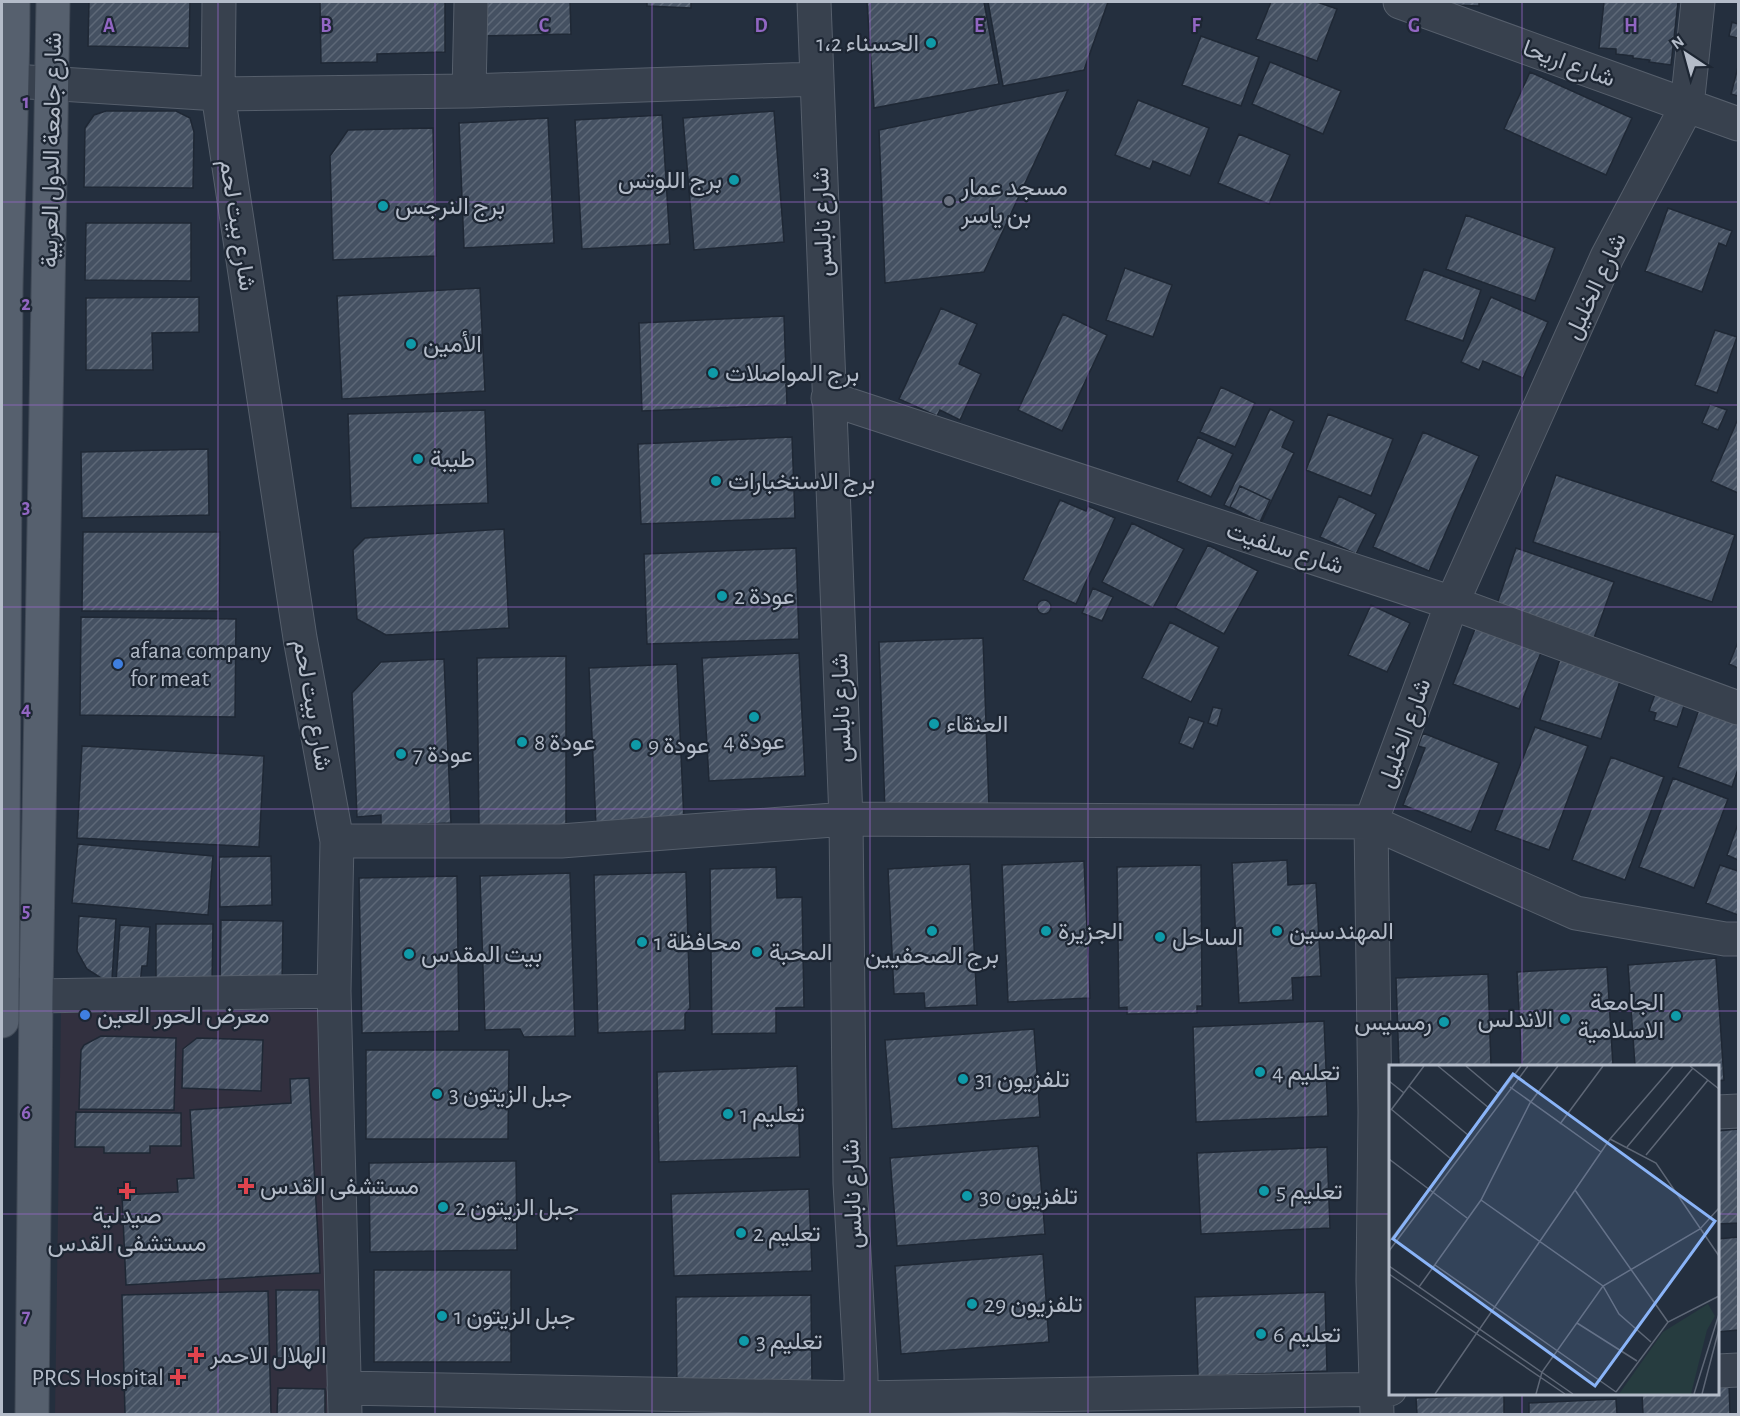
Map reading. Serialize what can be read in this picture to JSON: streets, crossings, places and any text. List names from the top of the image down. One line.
{"streets":{"main road":["شارع جامعة الدول العربية"],"street":["شارع اريحا","شارع نابلس","شارع بيت لحم","شارع الخليل","شارع سلفيت"]},"crossings":[["شارع اريحا","شارع الخليل"],["شارع نابلس","شارع سلفيت"],["شارع الخليل","شارع سلفيت"]],"places":{"other":["الحسناء 1،2","برج اللوتس","مسجد عمار بن ياسر","برج النرجس","الأمين","برج المواصلات","طيبة","برج الاستخبارات","عودة 2","afana company for meat","عودة 4","العنقاء","عودة 8","عودة 9","عودة 7","برج الصحفيين","الجزيرة","المهندسين","الساحل","محافظة 1","المحبة","بيت المقدس","معرض الحور العين","الجامعة الاسلامية","الاندلس","رمسيس","تعليم 4","تلفزيون 31","جبل الزيتون 3","تعليم 1","تعليم 5","تلفزيون 30","جبل الزيتون 2","تعليم 2","تلفزيون 29","جبل الزيتون 1","تعليم 6","تعليم 3"],"health":["مستشفى القدس","صيدلية مستشفى القدس","الهلال الاحمر","PRCS Hospital"]},"north":"top left","grid":{"columns":["A","B","C","D","E","F","G","H"],"rows":["1","2","3","4","5","6","7"]}}
